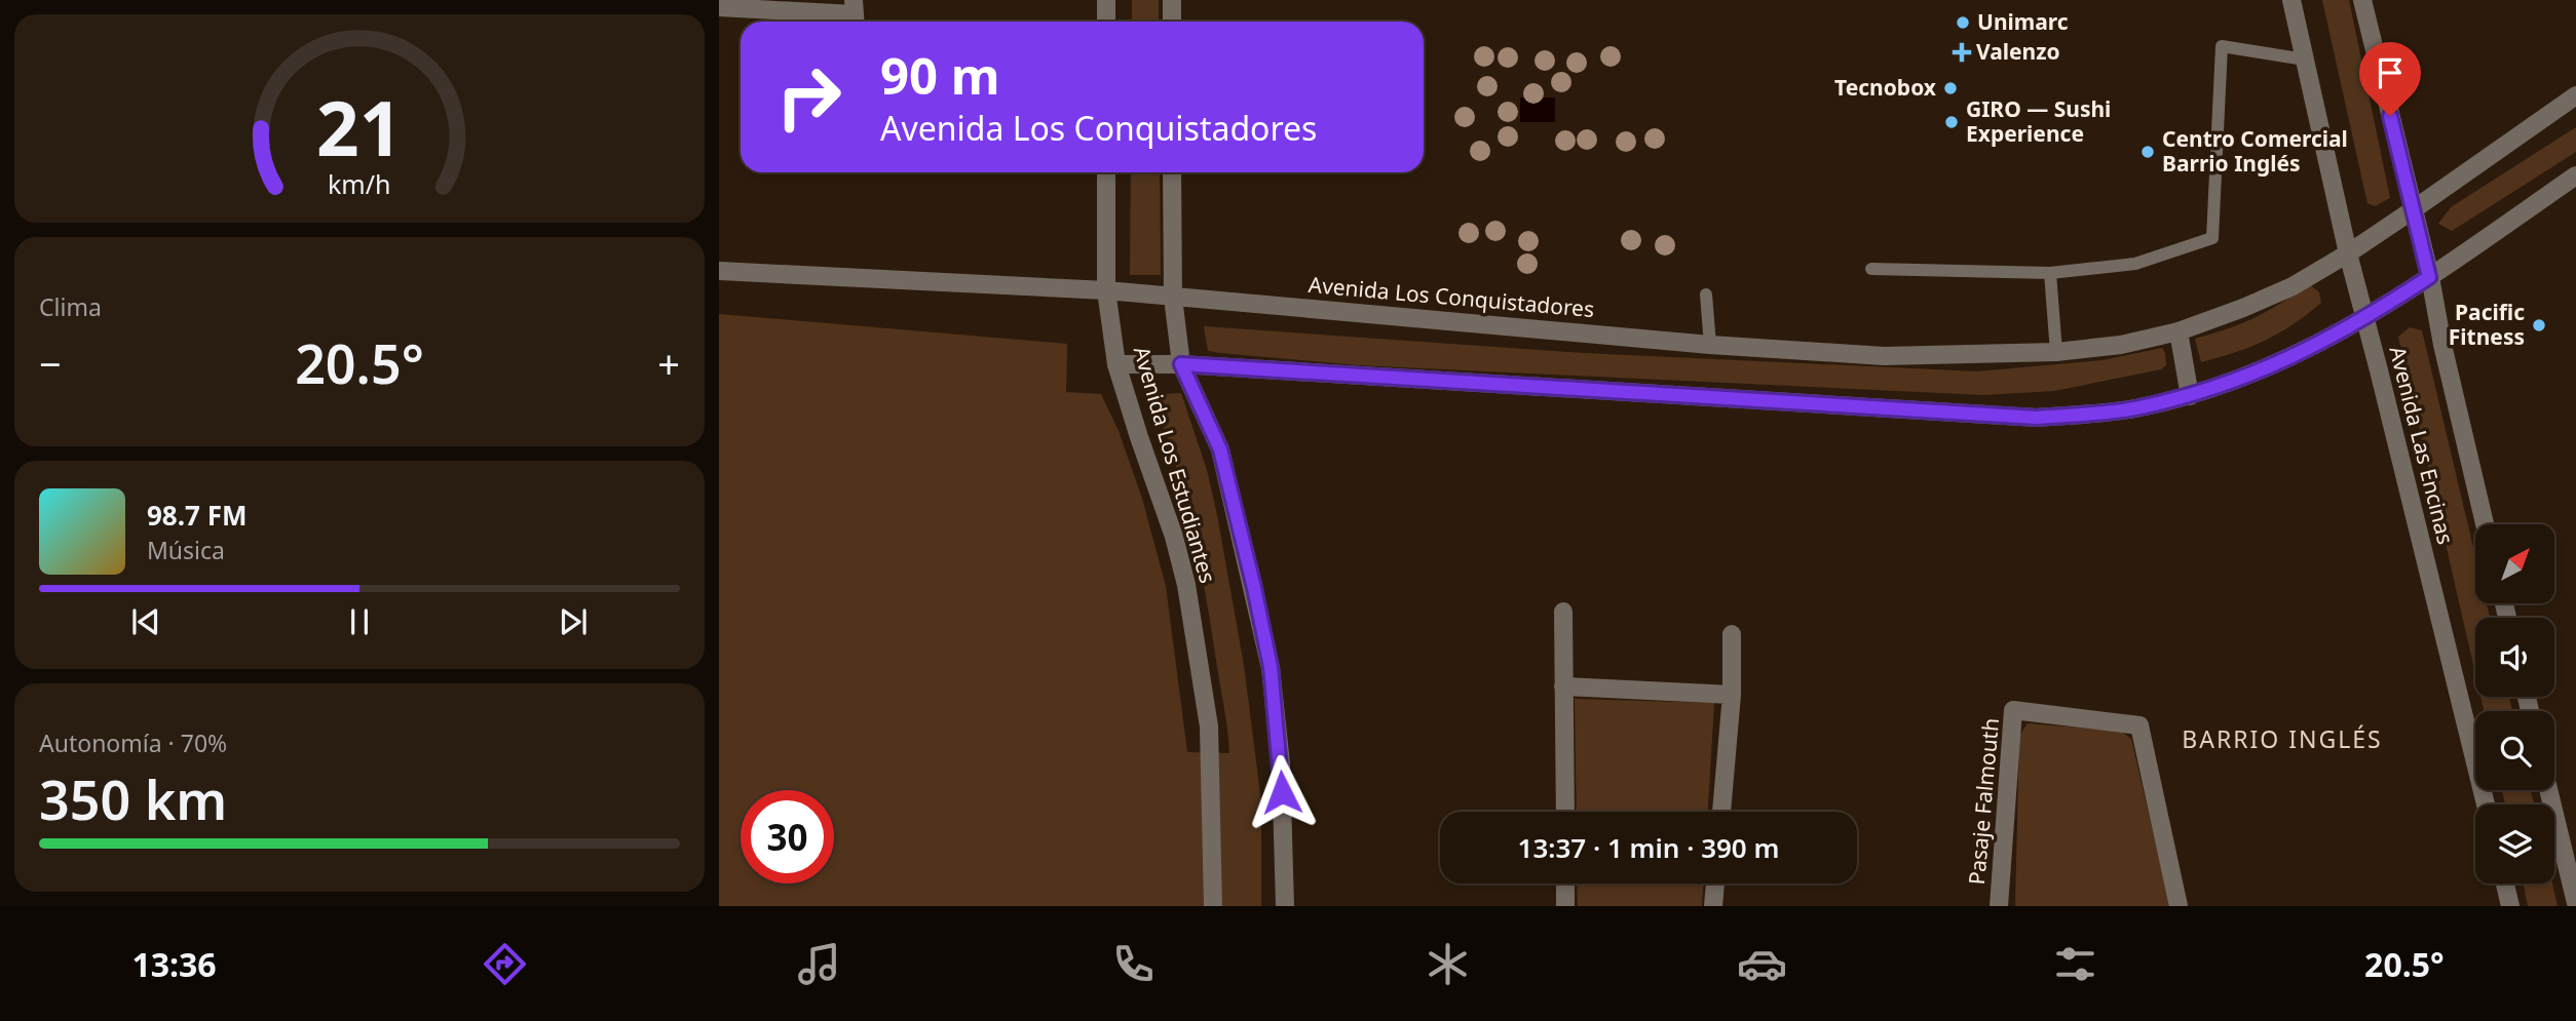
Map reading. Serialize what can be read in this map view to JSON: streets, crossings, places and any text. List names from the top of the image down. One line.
{"streets":{"street":["Avenida Los Conquistadores","Avenida Las Encinas","Avenida Los Estudiantes","Pasaje Falmouth"]},"crossings":[["Avenida Los Conquistadores","Avenida Las Encinas"],["Avenida Los Conquistadores","Avenida Los Estudiantes"]],"districts":["BARRIO INGLÉS"],"places":{"other":["Unimarc","Tecnobox","GIRO — Sushi Experience","Centro Comercial Barrio Inglés","Pacific Fitness"],"health":["Valenzo"]},"north":"top right","page":{"turn":["90 m","Avenida Los Conquistadores"],"tile":["Clima",["Autonomía · 70%","350 km"]],"heat":["−","20.5°","+"],"song":["98.7 FM","Música"],"limit":"30","trip":"13:37 · 1 min · 390 m","tabs":["13:36","20.5°"],"gauge":["21","km/h"]}}
